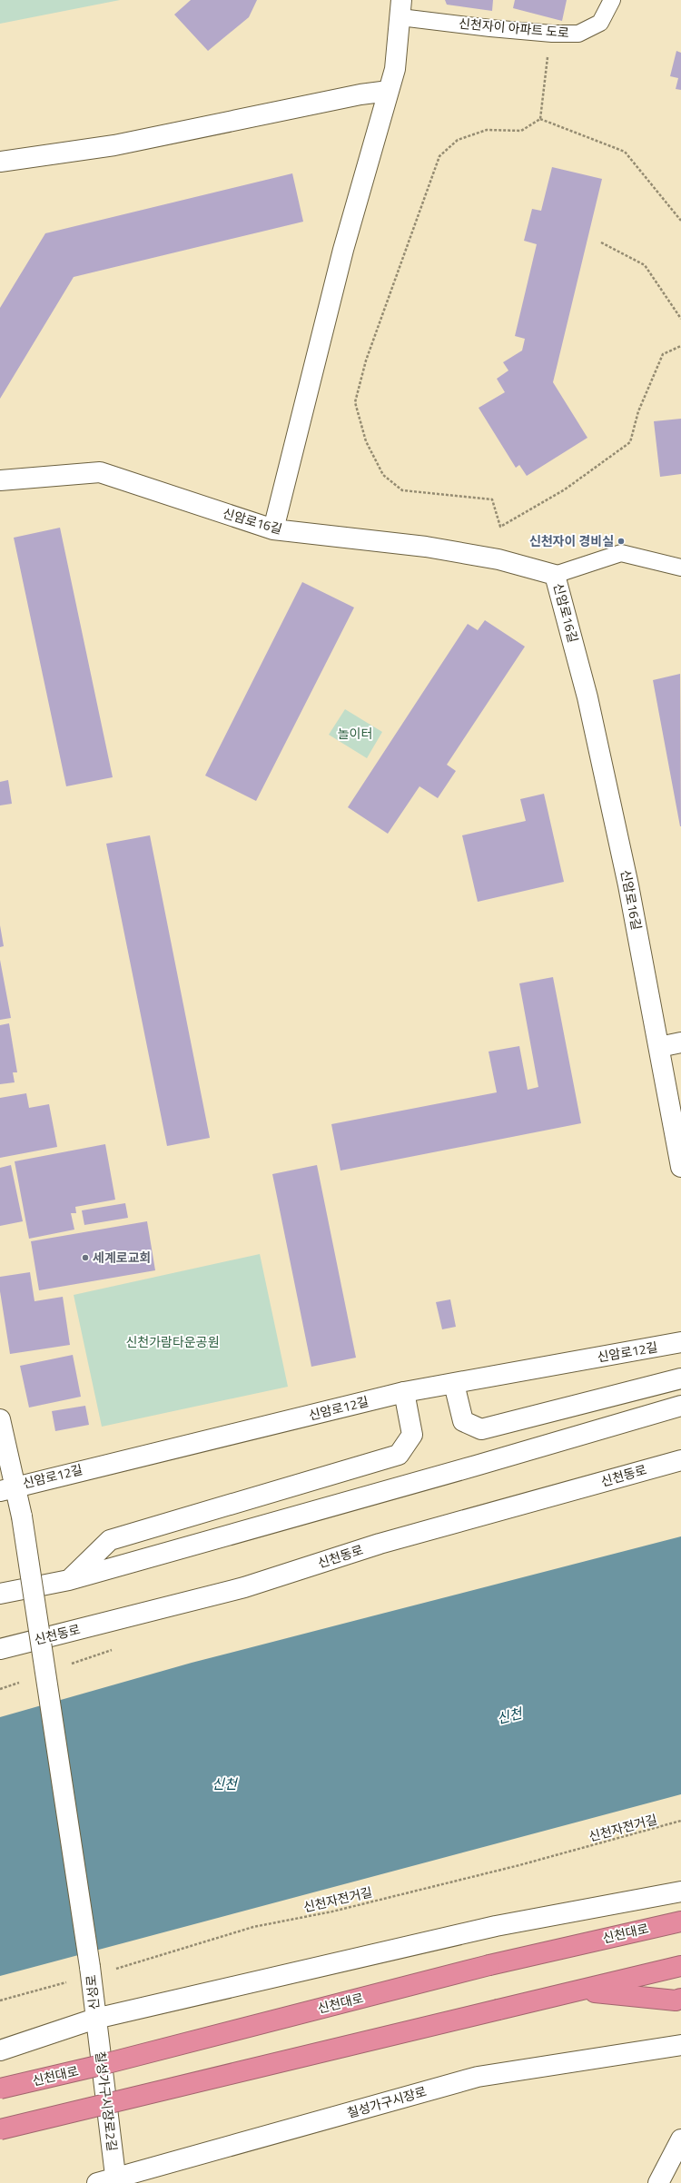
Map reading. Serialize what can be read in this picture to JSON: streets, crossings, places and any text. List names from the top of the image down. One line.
{"streets":{"highway":["신천대로"],"street":["신암로16길","신암로12길","신천동로","신성로","칠성가구시장로2길","칠성가구시장로"],"lane":["신천자이 아파트 도로"],"path":["신천자전거길"]},"crossings":[["신암로12길","신성로"],["신성로","칠성가구시장로2길"],["칠성가구시장로2길","칠성가구시장로"]],"water":["신천"],"parks":["놀이터","신천가람타운공원"],"places":["신천자이 경비실","세계로교회"]}
